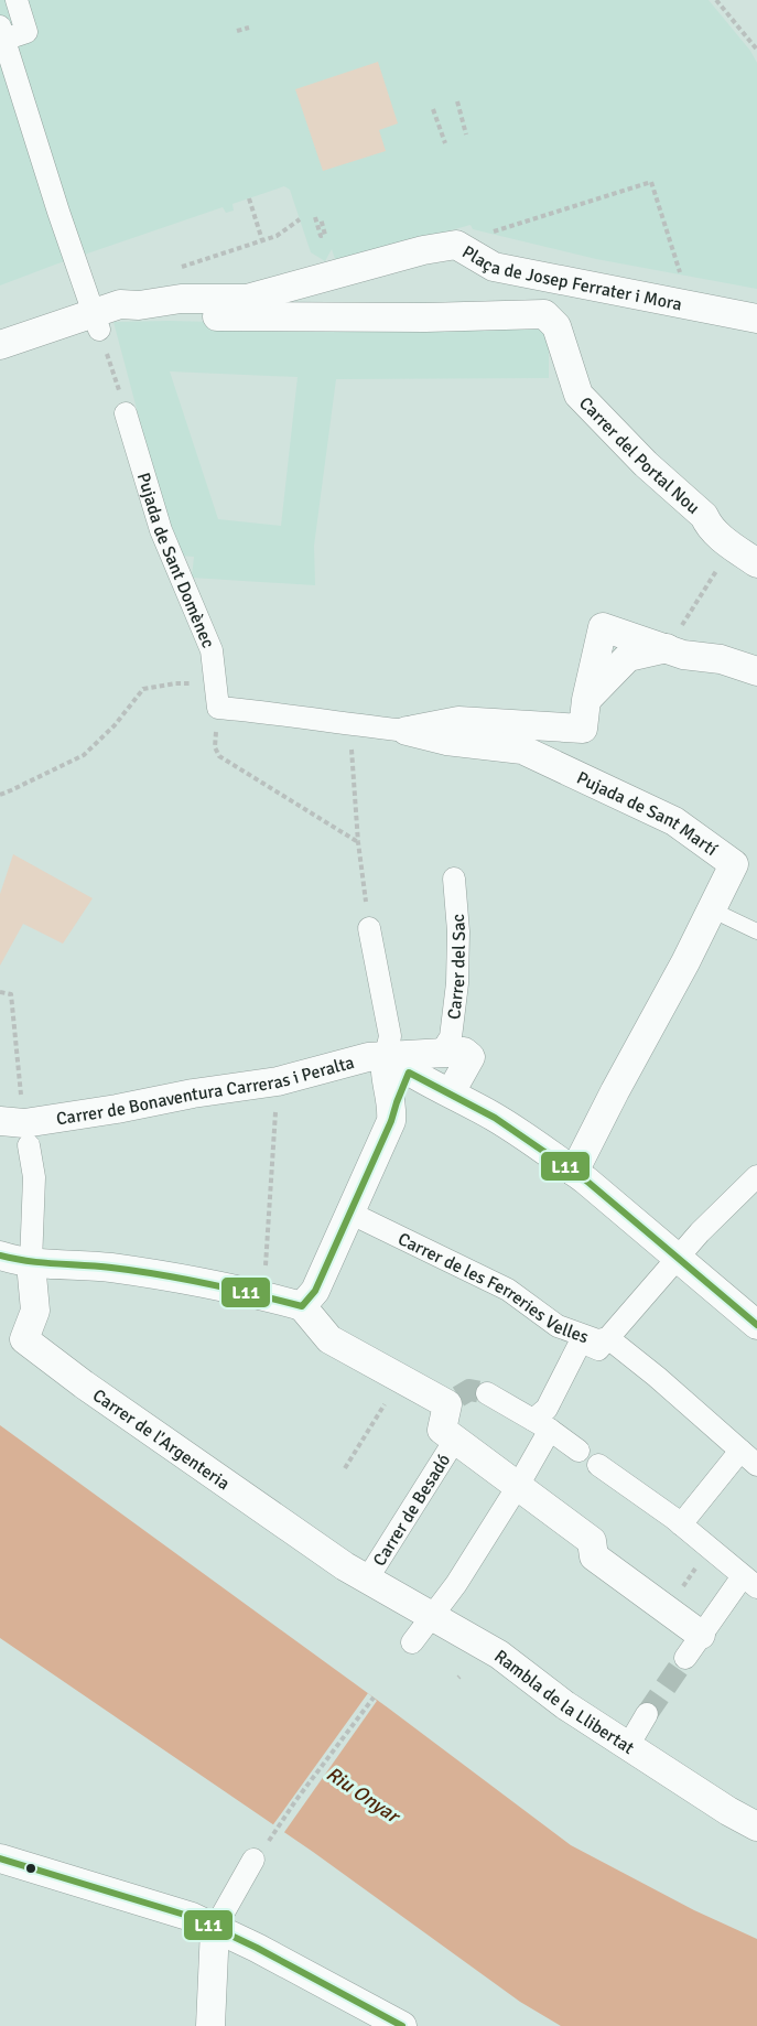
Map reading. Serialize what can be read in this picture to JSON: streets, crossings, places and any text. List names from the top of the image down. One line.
{"streets":{"street":["Plaça de Josep Ferrater i Mora","Carrer del Portal Nou","Pujada de Sant Domènec","Pujada de Sant Martí","Carrer del Sac","Carrer de Bonaventura Carreras i Peralta","Carrer de les Ferreries Velles","Carrer de l'Argenteria","Carrer de Besadó","Rambla de la Llibertat"]},"crossings":[["Plaça de Josep Ferrater i Mora","Carrer del Portal Nou"],["Pujada de Sant Domènec","Pujada de Sant Martí"],["Carrer del Sac","Carrer de Bonaventura Carreras i Peralta"],["Carrer de Bonaventura Carreras i Peralta","Carrer de l'Argenteria"],["Carrer de l'Argenteria","Carrer de Besadó"],["Carrer de l'Argenteria","Rambla de la Llibertat"],["Carrer de Besadó","Rambla de la Llibertat"]],"water":["Riu Onyar"],"lines":["transit line L11"]}
